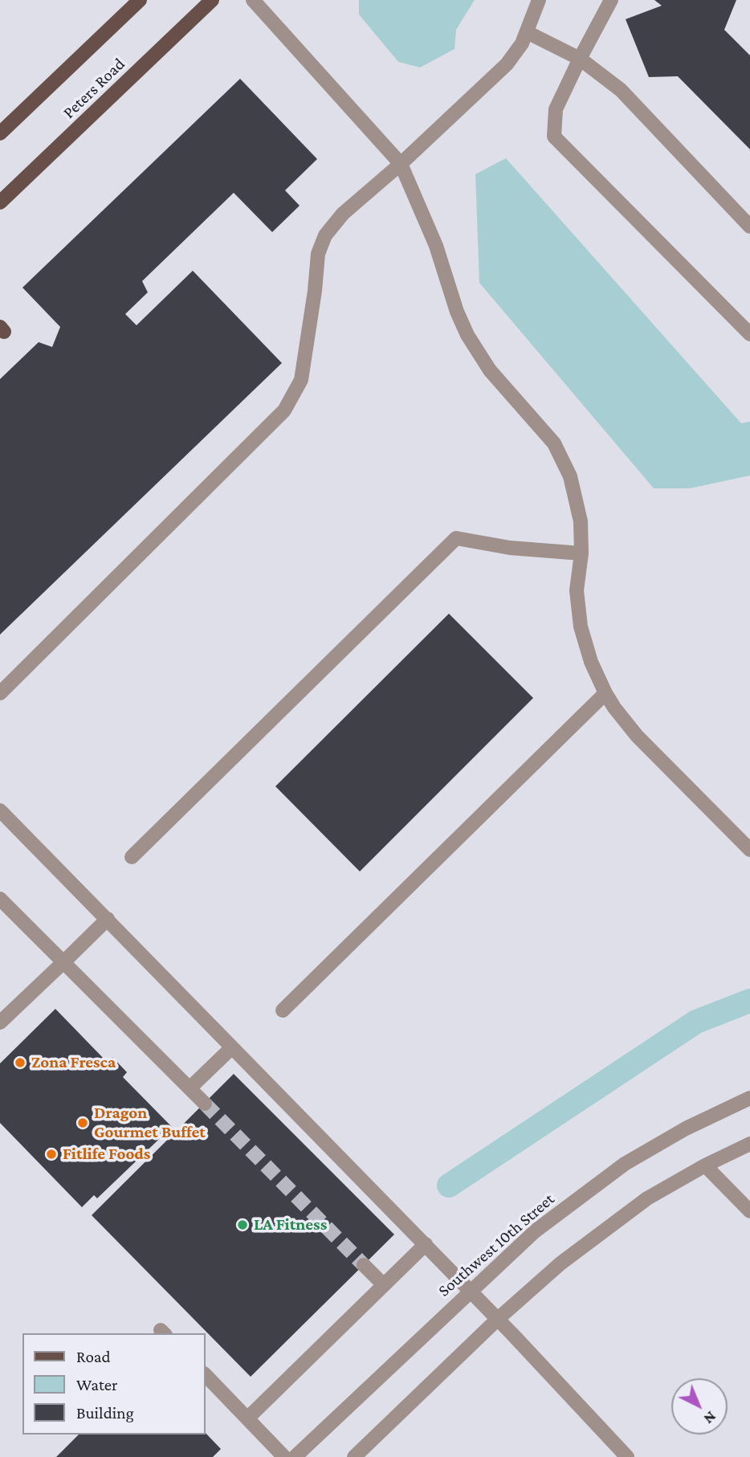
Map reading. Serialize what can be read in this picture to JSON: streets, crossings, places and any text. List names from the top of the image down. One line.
{"streets":{"main road":["Peters Road"],"street":["Southwest 10th Street"]},"places":["Zona Fresca","Dragon Gourmet Buffet","Fitlife Foods","LA Fitness"],"legend":["Road","Water","Building"],"north":"bottom right"}
